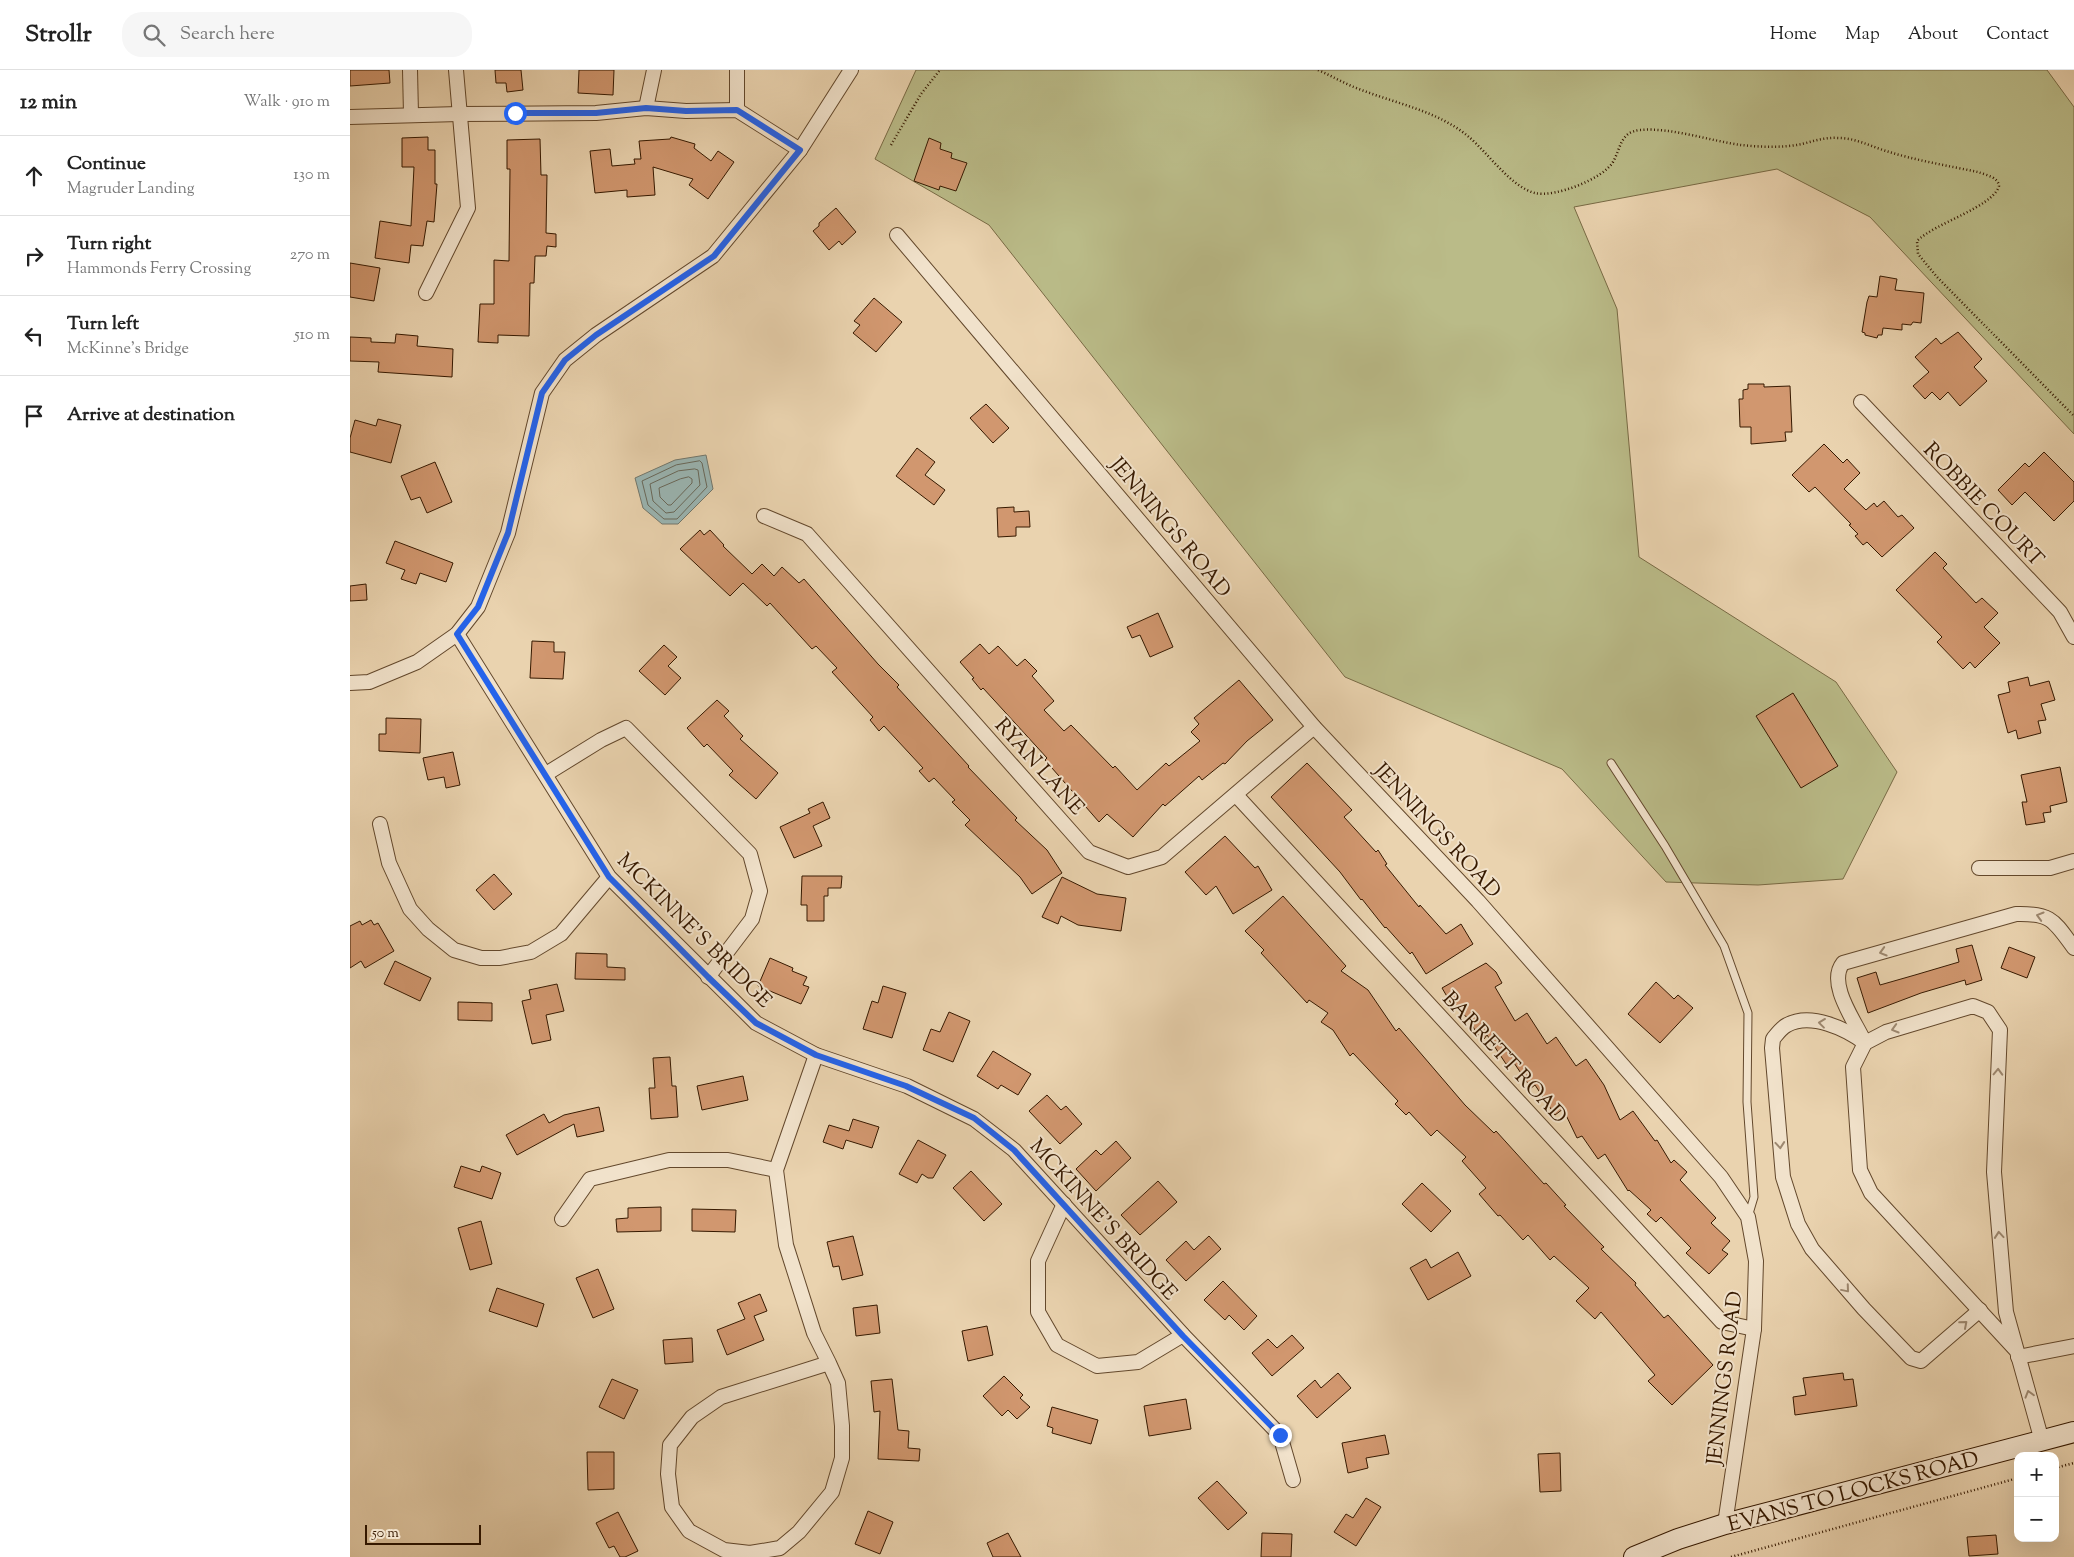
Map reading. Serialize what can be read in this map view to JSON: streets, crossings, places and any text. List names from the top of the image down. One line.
{"streets":{"street":["ROBBIE COURT","JENNINGS ROAD","RYAN LANE","MCKINNE'S BRIDGE","BARRETT ROAD","EVANS TO LOCKS ROAD"]},"crossings":[["JENNINGS ROAD","RYAN LANE"],["JENNINGS ROAD","BARRETT ROAD"],["JENNINGS ROAD","EVANS TO LOCKS ROAD"],["RYAN LANE","BARRETT ROAD"]],"scale_bar":"50 m","page":{"header":"Strollr","search":"Search here","nav":["Home","Map","About","Contact"],"heading":["12 min","Walk · 910 m"],"list":[["Continue","Magruder Landing","130 m"],["Turn right","Hammonds Ferry Crossing","270 m"],["Turn left","McKinne's Bridge","510 m"],"Arrive at destination"],"map_buttons":["+","−"],"scale":"50 m"}}
